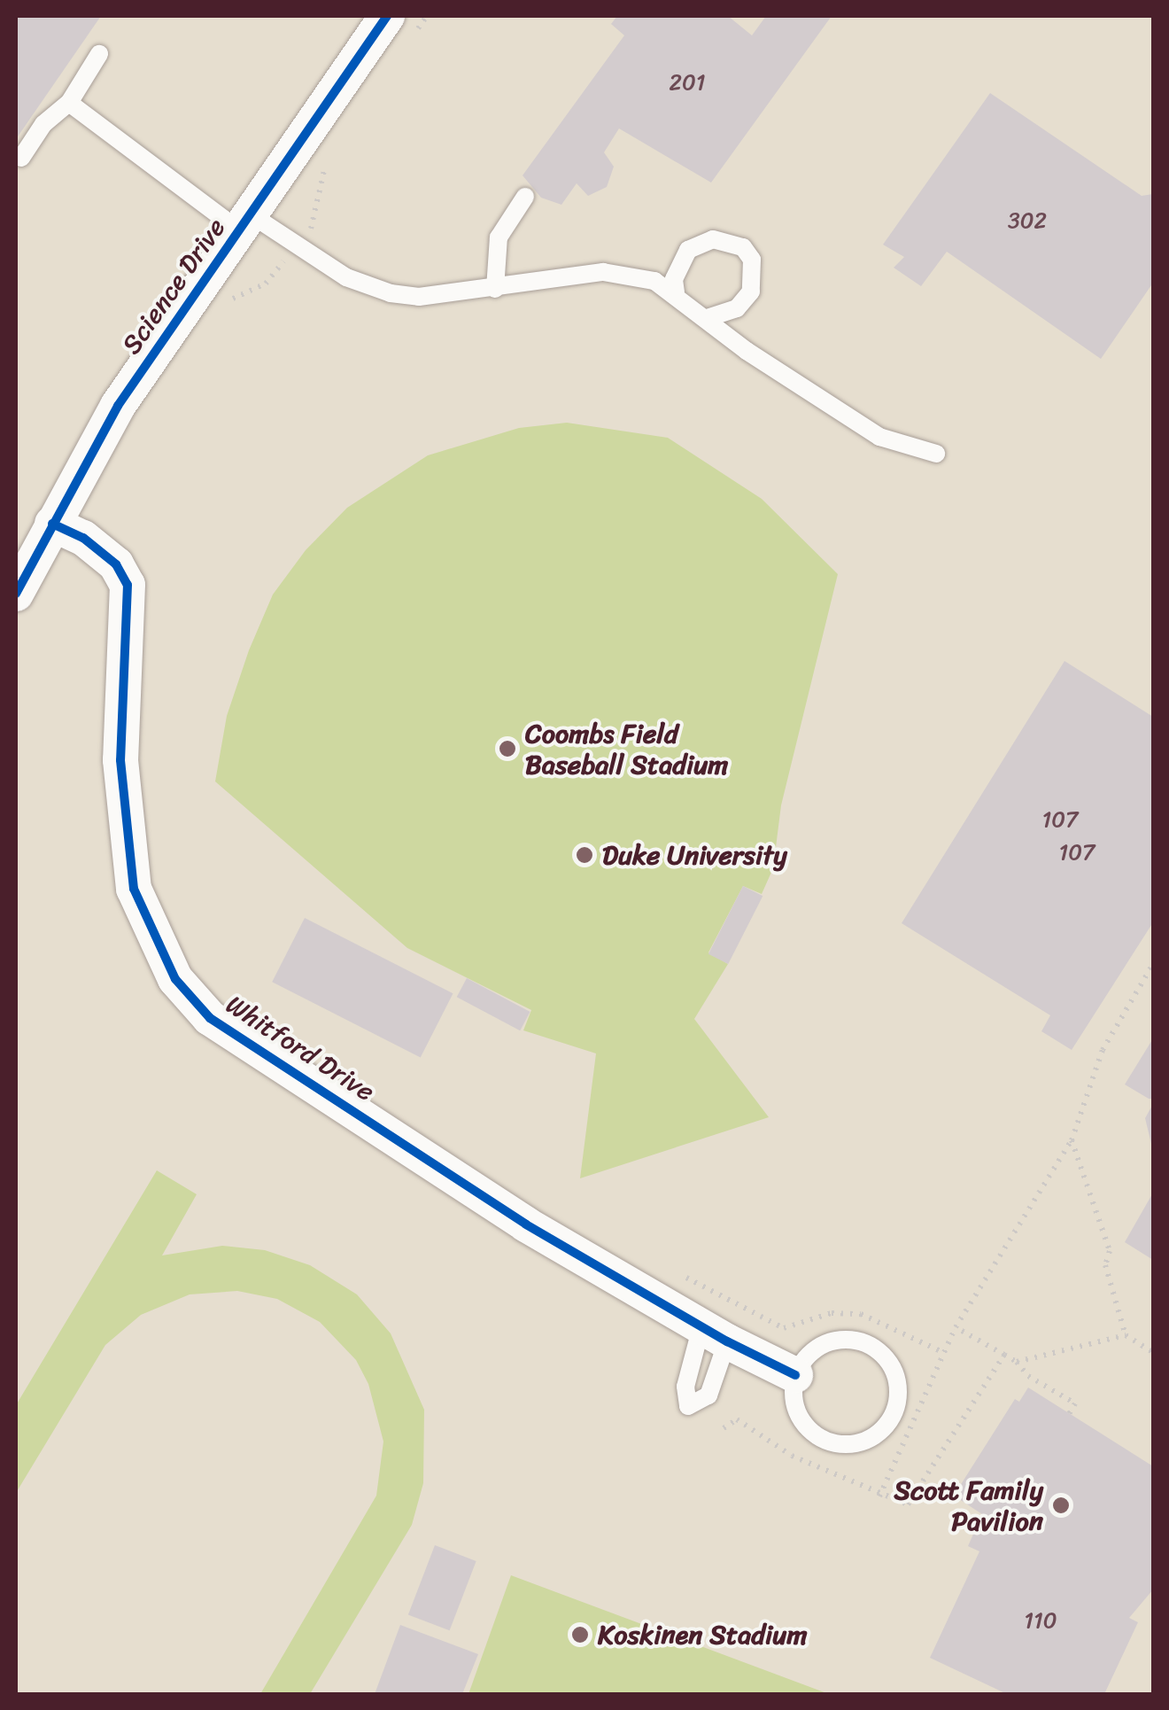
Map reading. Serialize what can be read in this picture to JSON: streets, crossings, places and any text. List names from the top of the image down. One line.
{"streets":{"street":["Science Drive","Whitford Drive"]},"crossings":[["Science Drive","Whitford Drive"]],"places":["Coombs Field Baseball Stadium","Duke University","Scott Family Pavilion","Koskinen Stadium"],"house_numbers":["201","302","107","107","110"]}
